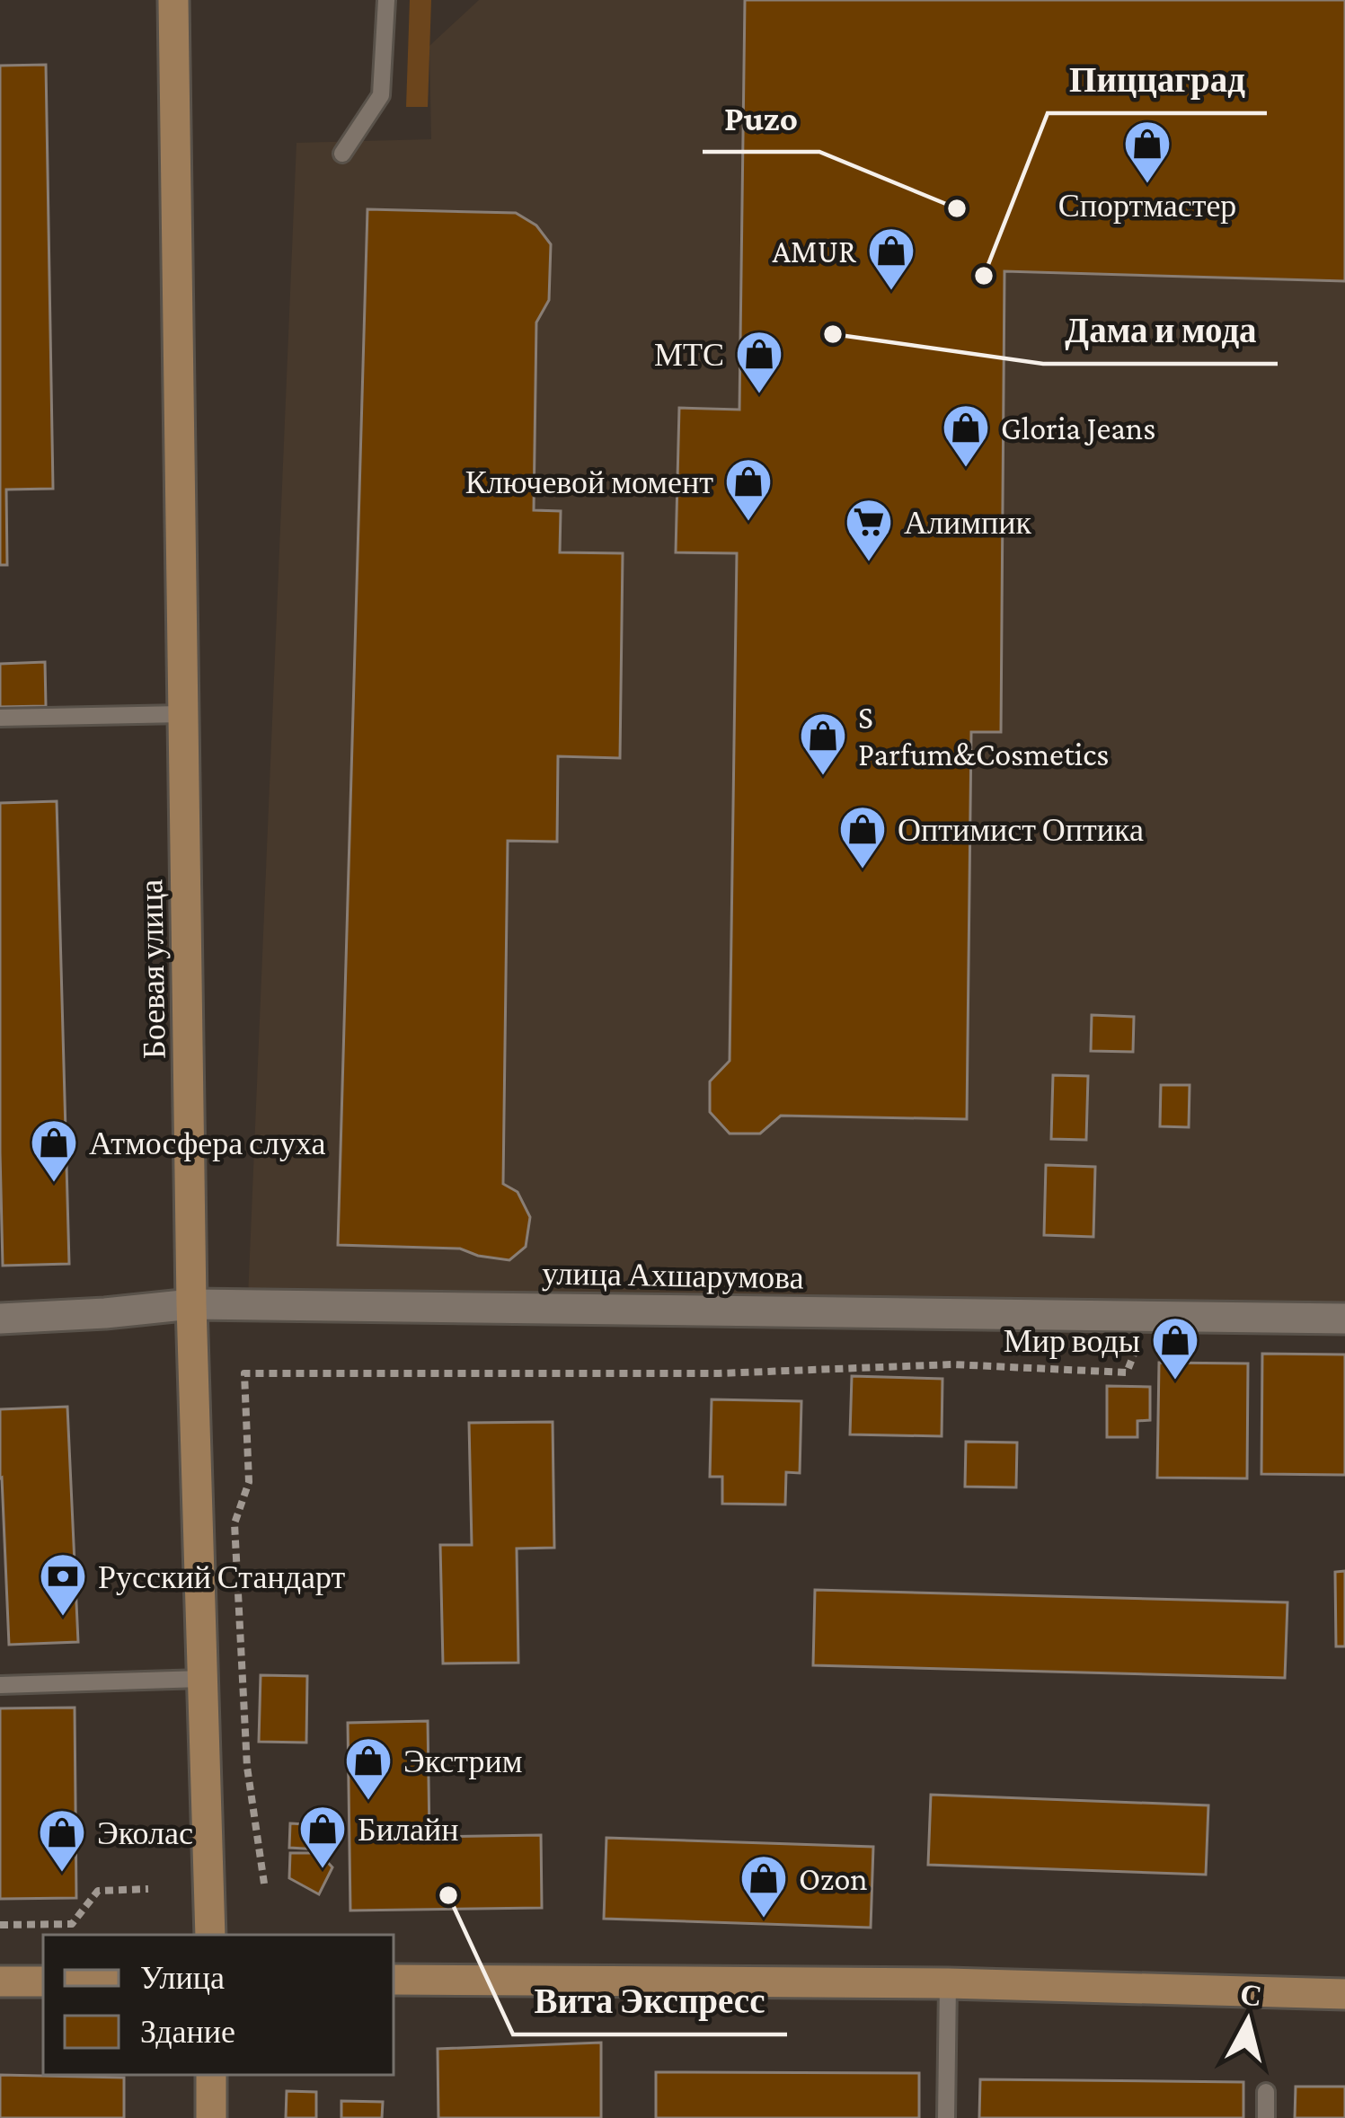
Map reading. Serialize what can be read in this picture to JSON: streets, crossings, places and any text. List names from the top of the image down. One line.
{"streets":{"main road":["Боевая улица"],"street":["улица Ахшарумова"]},"crossings":[["Боевая улица","улица Ахшарумова"]],"places":{"shop":["Спортмастер","AMUR","МТС","Gloria Jeans","Ключевой момент","S Parfum&Cosmetics","Оптимист Оптика","Атмосфера слуха","Мир воды","Экстрим","Билайн","Эколас","Ozon"],"other":["Puzo","Пиццаград","Дама и мода","Вита Экспресс"],"supermarket":["Алимпик"],"bank":["Русский Стандарт"]},"legend":["Улица","Здание"],"north":"top"}
